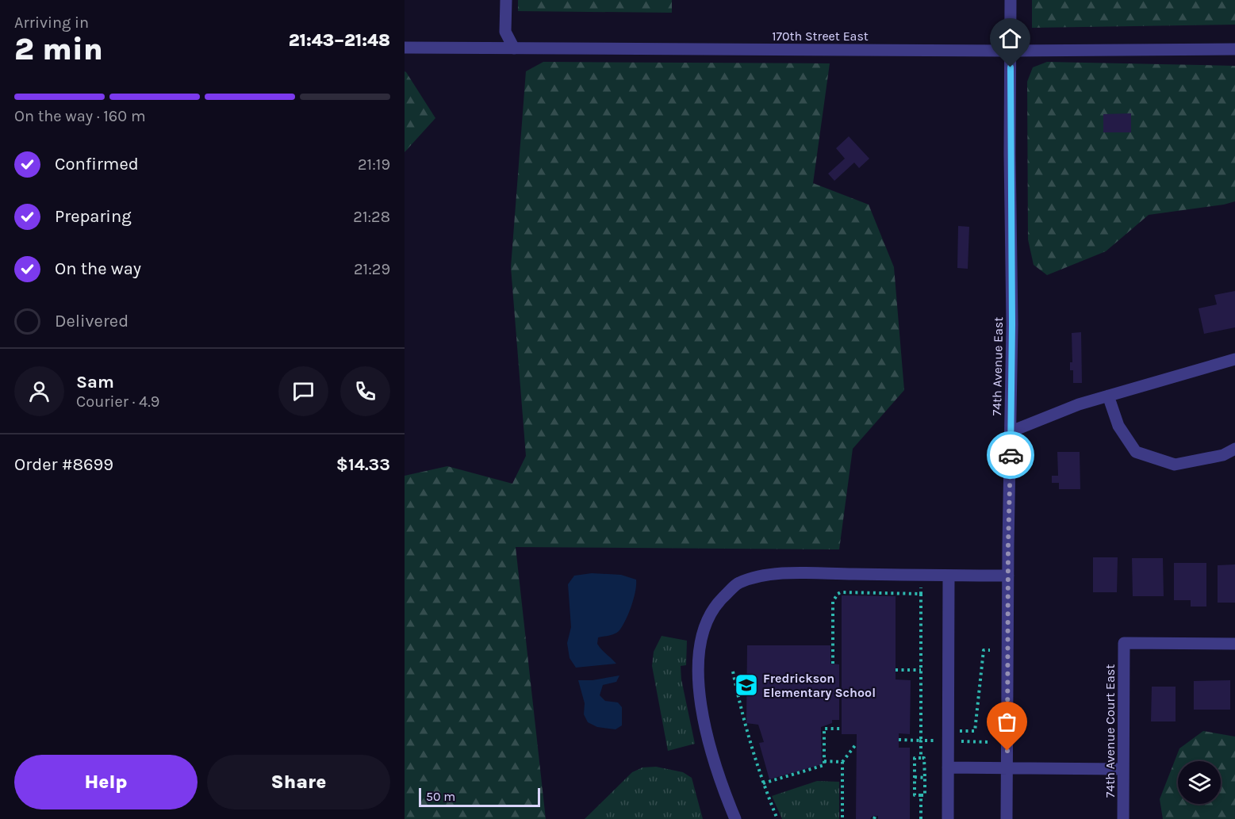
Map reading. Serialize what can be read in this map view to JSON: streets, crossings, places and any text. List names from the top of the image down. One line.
{"streets":{"street":["170th Street East","74th Avenue East","74th Avenue Court East"]},"crossings":[["170th Street East","74th Avenue East"]],"places":{"school or university":["Fredrickson Elementary School"]},"scale_bar":"50 m","page":{"heading":["2 min","Arriving in","21:43–21:48"],"panel":["Sam","Courier · 4.9","Order #8699","$14.33"],"bar":"On the way · 160 m","list":[["Confirmed","21:19"],["Preparing","21:28"],["On the way","21:29"],"Delivered"],"buttons":["Help","Share"],"scale":"50 m"}}
